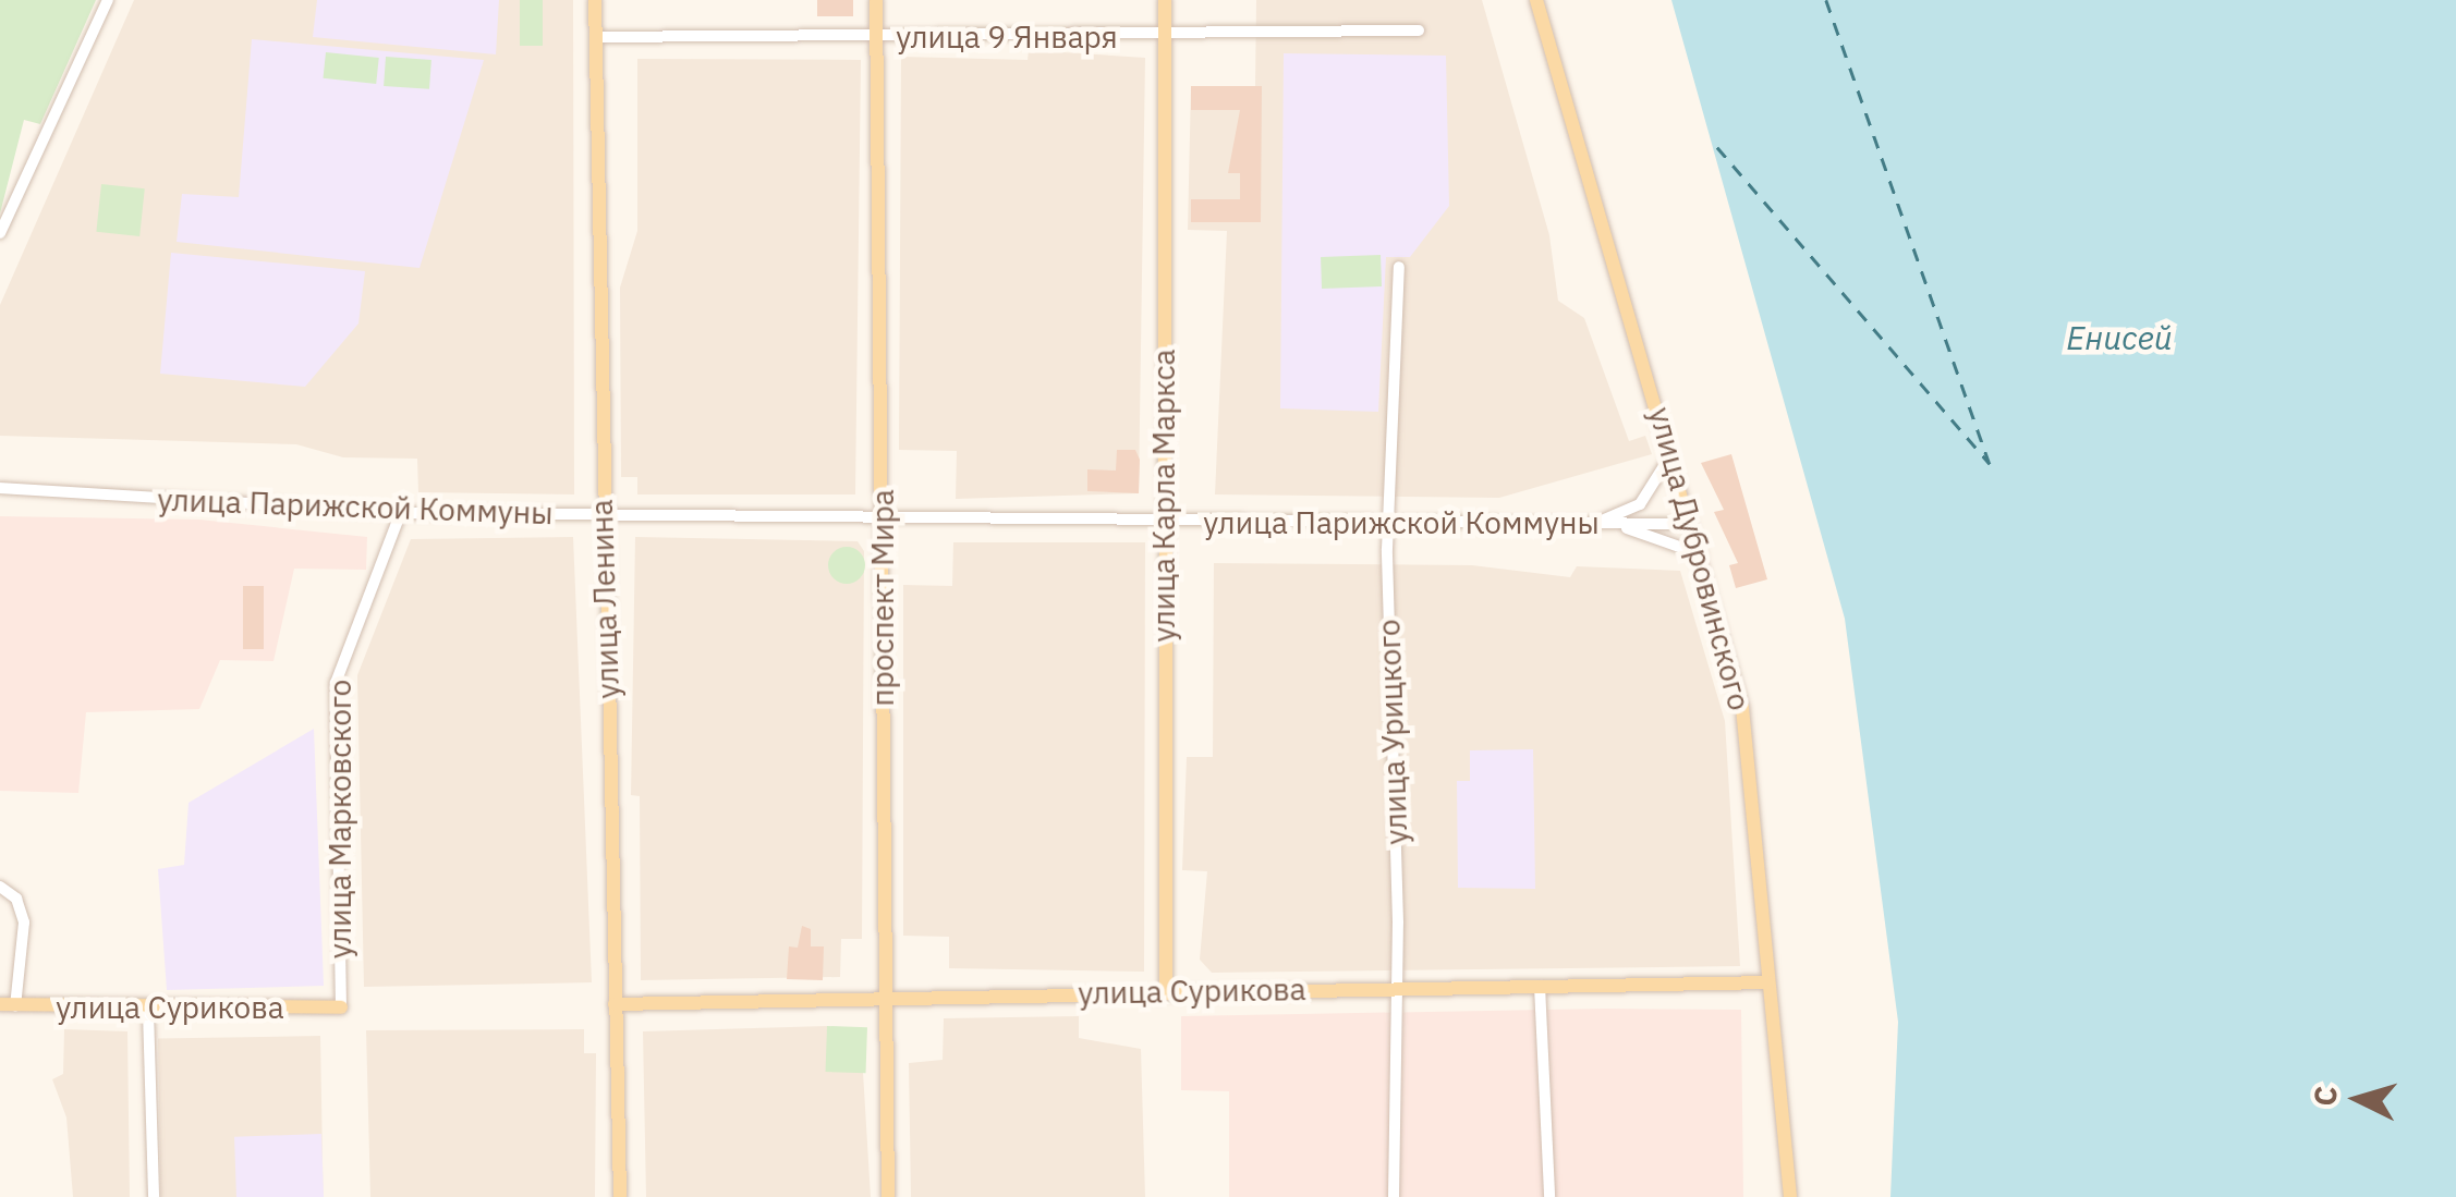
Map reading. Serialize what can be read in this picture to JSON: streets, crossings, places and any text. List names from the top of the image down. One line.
{"streets":{"main road":["улица Карла Маркса","улица Дубровинского","проспект Мира","улица Ленина","улица Сурикова"],"street":["улица 9 Января","улица Парижской Коммуны","улица Урицкого","улица Марковского"]},"crossings":[["улица 9 Января","улица Карла Маркса"],["улица 9 Января","проспект Мира"],["улица 9 Января","улица Ленина"],["улица Карла Маркса","улица Парижской Коммуны"],["улица Карла Маркса","улица Сурикова"],["улица Парижской Коммуны","улица Дубровинского"],["улица Парижской Коммуны","проспект Мира"],["улица Парижской Коммуны","улица Ленина"],["улица Парижской Коммуны","улица Урицкого"],["улица Парижской Коммуны","улица Марковского"],["улица Дубровинского","улица Сурикова"],["проспект Мира","улица Сурикова"],["улица Ленина","улица Сурикова"],["улица Урицкого","улица Сурикова"],["улица Марковского","улица Сурикова"]],"water":["Енисей"],"north":"left"}
